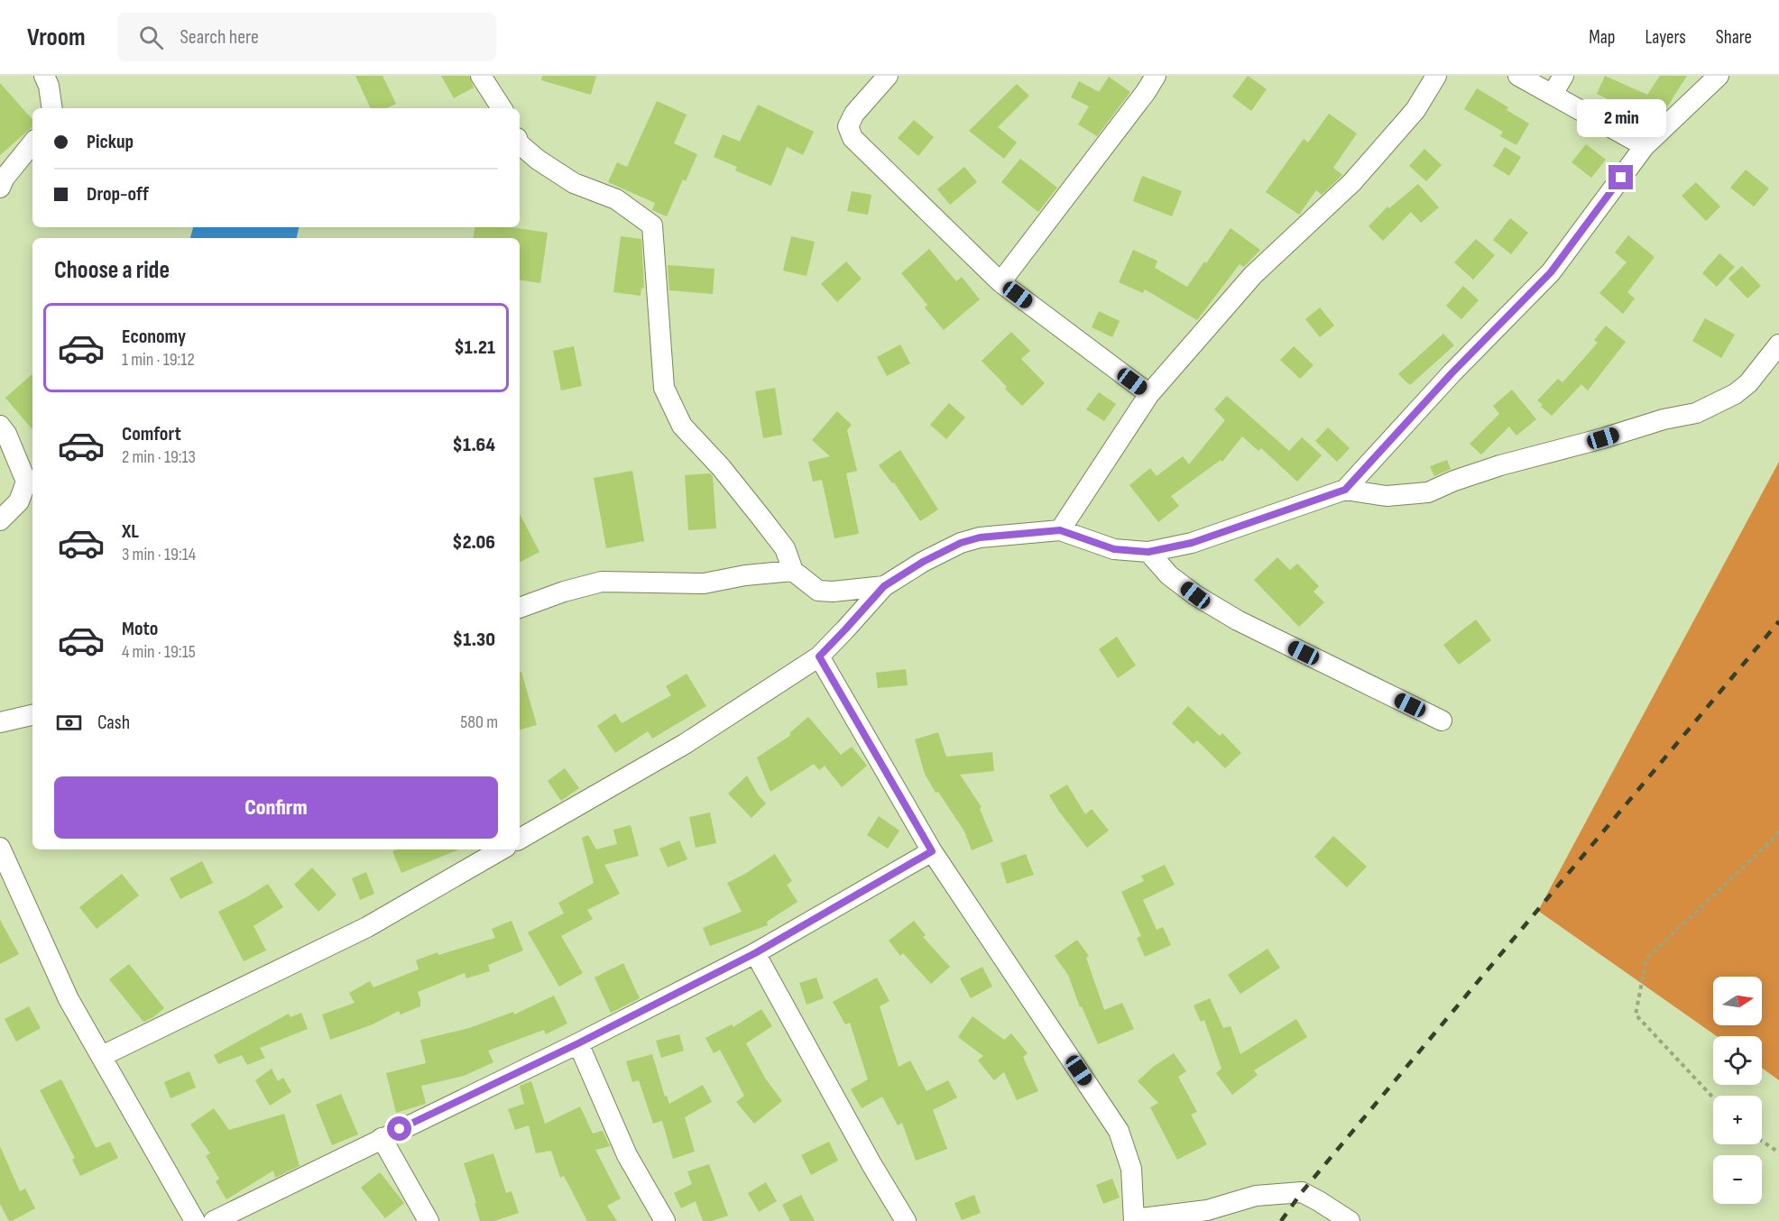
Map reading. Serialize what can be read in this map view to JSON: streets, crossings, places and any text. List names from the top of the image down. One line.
{"north":"right","page":{"header":"Vroom","search":"Search here","nav":["Map","Layers","Share"],"bubble":"2 min","banner":["Pickup","Drop-off"],"heading":"Choose a ride","list":[{"name":"Economy","note":"1 min · 19:12","value":"$1.21"},{"name":"Comfort","note":"2 min · 19:13","value":"$1.64"},{"name":"XL","note":"3 min · 19:14","value":"$2.06"},{"name":"Moto","note":"4 min · 19:15","value":"$1.30"}],"pay":["Cash","580 m"],"buttons":"Confirm","map_buttons":["+","−"]}}
